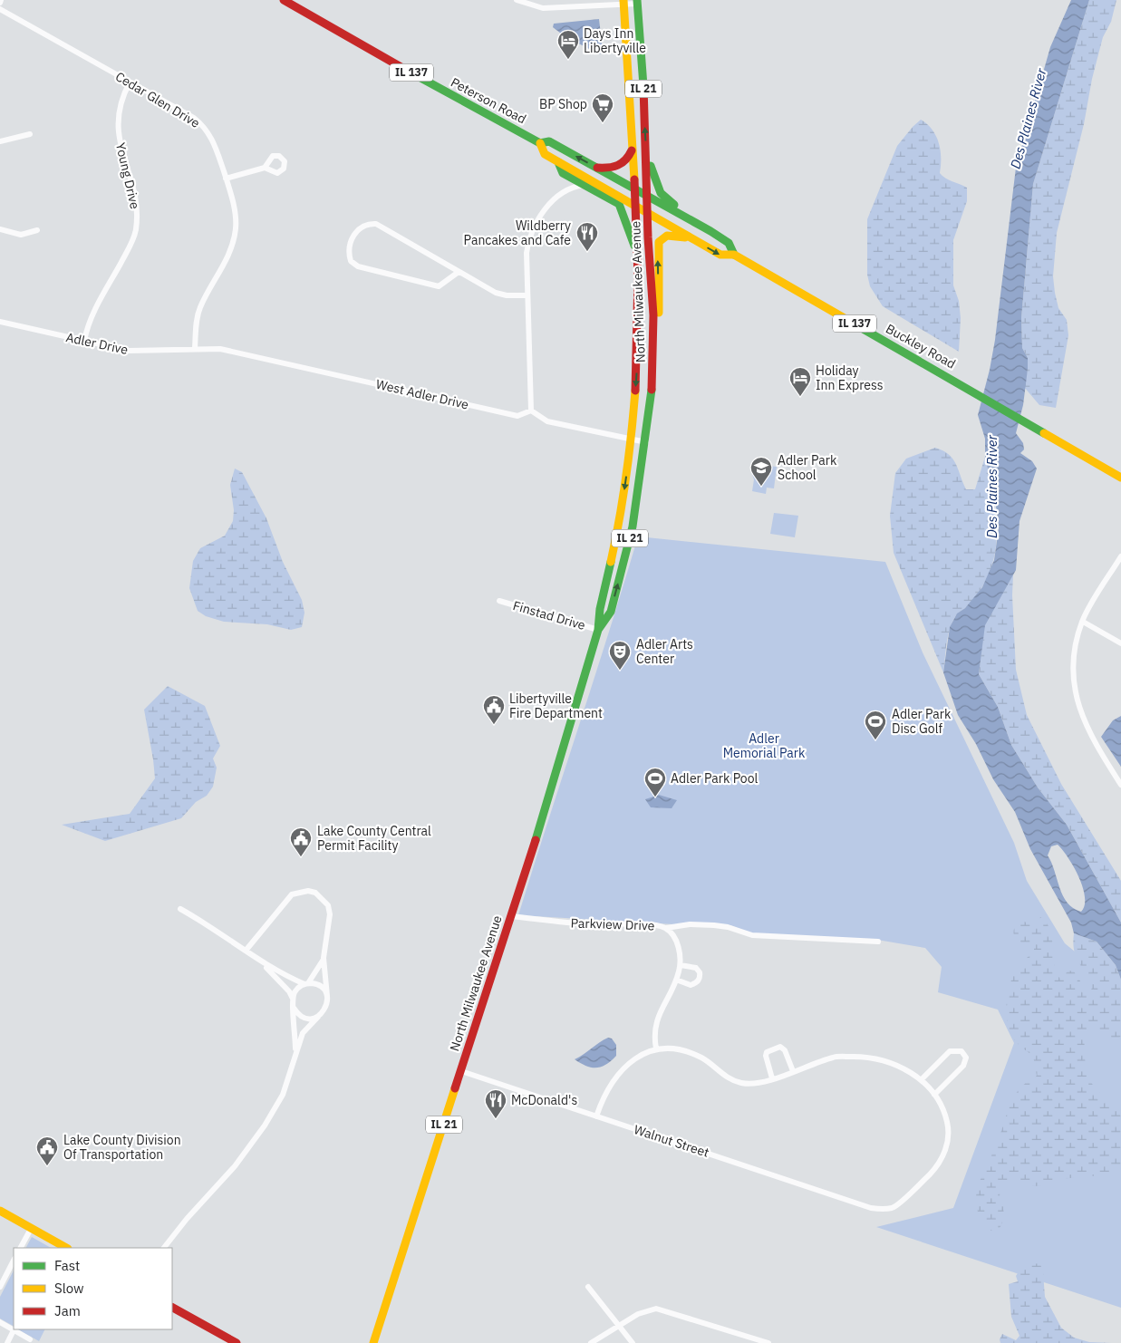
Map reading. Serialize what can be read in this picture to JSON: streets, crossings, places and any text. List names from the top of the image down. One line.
{"streets":{"main road":["IL 137","IL 21","Peterson Road","North Milwaukee Avenue","Buckley Road"],"street":["Cedar Glen Drive","Young Drive","Adler Drive","West Adler Drive","Finstad Drive","Parkview Drive","Walnut Street"]},"crossings":[["Cedar Glen Drive","Young Drive"],["Cedar Glen Drive","Adler Drive"],["Cedar Glen Drive","West Adler Drive"],["Peterson Road","North Milwaukee Avenue"],["Peterson Road","Buckley Road"],["Young Drive","Adler Drive"],["North Milwaukee Avenue","Buckley Road"],["North Milwaukee Avenue","Finstad Drive"],["North Milwaukee Avenue","Parkview Drive"],["North Milwaukee Avenue","Walnut Street"],["Adler Drive","West Adler Drive"]],"water":["Des Plaines River"],"parks":["Adler Memorial Park"],"places":{"hotel":["Days Inn Libertyville","Holiday Inn Express"],"supermarket":["BP Shop"],"restaurant":["Wildberry Pancakes and Cafe","McDonald's"],"school or university":["Adler Park School"],"theatre":["Adler Arts Center"],"public building":["Libertyville Fire Department","Lake County Central Permit Facility","Lake County Division Of Transportation"],"sports":["Adler Park Disc Golf","Adler Park Pool"]},"legend":["Fast","Slow","Jam"]}
